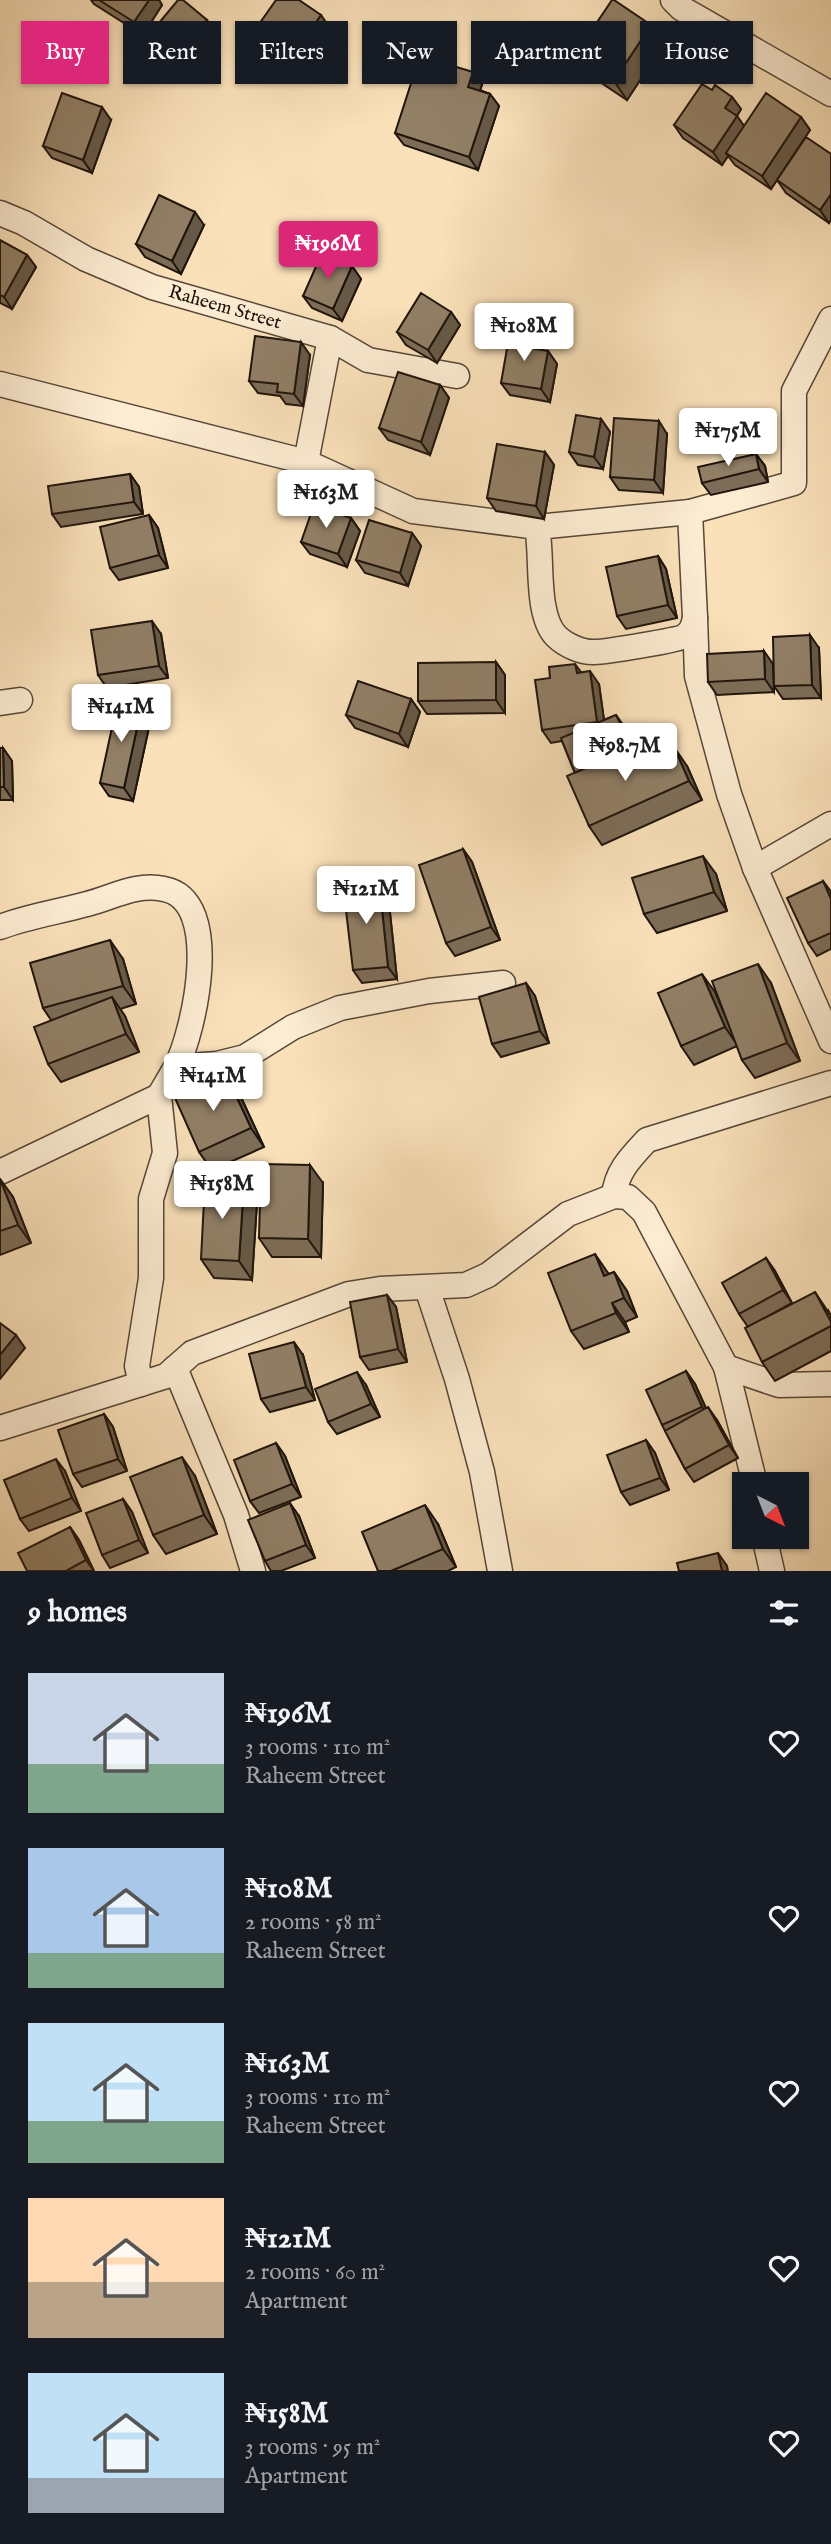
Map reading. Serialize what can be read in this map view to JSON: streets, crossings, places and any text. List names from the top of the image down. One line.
{"streets":{"street":["Raheem Street"]},"north":"bottom right","page":{"chip":["Buy","Rent","Filters","New","Apartment","House"],"price":["₦196M","₦108M","₦175M","₦163M","₦141M","₦98.7M","₦121M","₦141M","₦158M"],"heading":"9 homes","list":[{"name":"₦196M","note":"3 rooms · 110 m² · Raheem Street"},{"name":"₦108M","note":"2 rooms · 58 m² · Raheem Street"},{"name":"₦163M","note":"3 rooms · 110 m² · Raheem Street"},{"name":"₦121M","note":"2 rooms · 60 m² · Apartment"},{"name":"₦158M","note":"3 rooms · 95 m² · Apartment"}]}}
